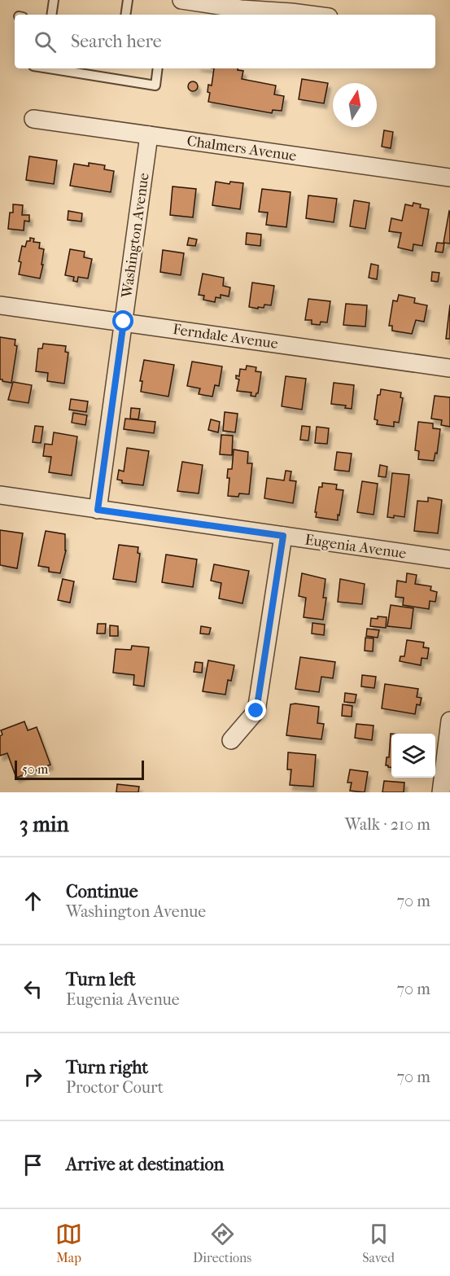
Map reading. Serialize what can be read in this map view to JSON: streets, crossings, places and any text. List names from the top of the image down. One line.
{"streets":{"street":["Chalmers Avenue","Washington Avenue","Ferndale Avenue","Eugenia Avenue"]},"crossings":[["Chalmers Avenue","Washington Avenue"],["Washington Avenue","Ferndale Avenue"],["Washington Avenue","Eugenia Avenue"]],"scale_bar":"50 m","north":"top","page":{"search":"Search here","scale":"50 m","heading":["3 min","Walk · 210 m"],"list":[["Continue","Washington Avenue","70 m"],["Turn left","Eugenia Avenue","70 m"],["Turn right","Proctor Court","70 m"],"Arrive at destination"],"nav":["Map","Directions","Saved"]}}
